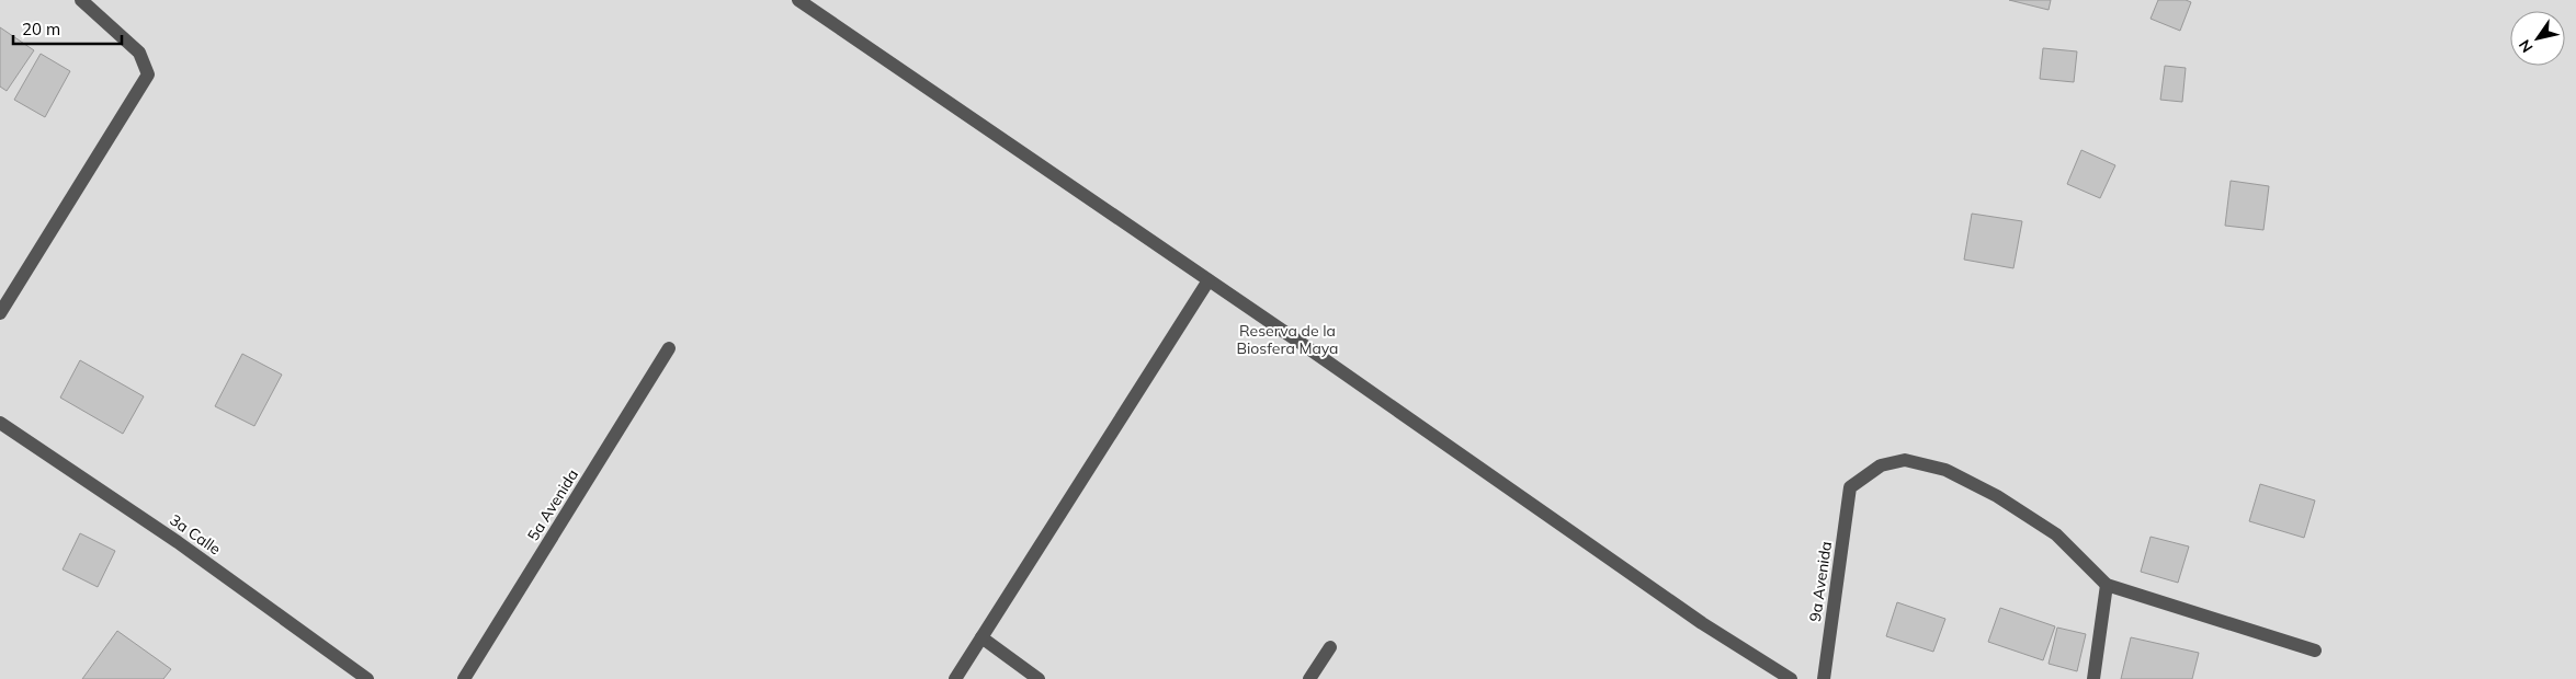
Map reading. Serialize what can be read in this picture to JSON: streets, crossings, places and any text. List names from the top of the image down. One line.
{"streets":{"street":["5a Avenida","3a Calle","9a Avenida"]},"parks":["Reserva de la Biosfera Maya"],"scale_bar":"20 m","north":"bottom left"}
